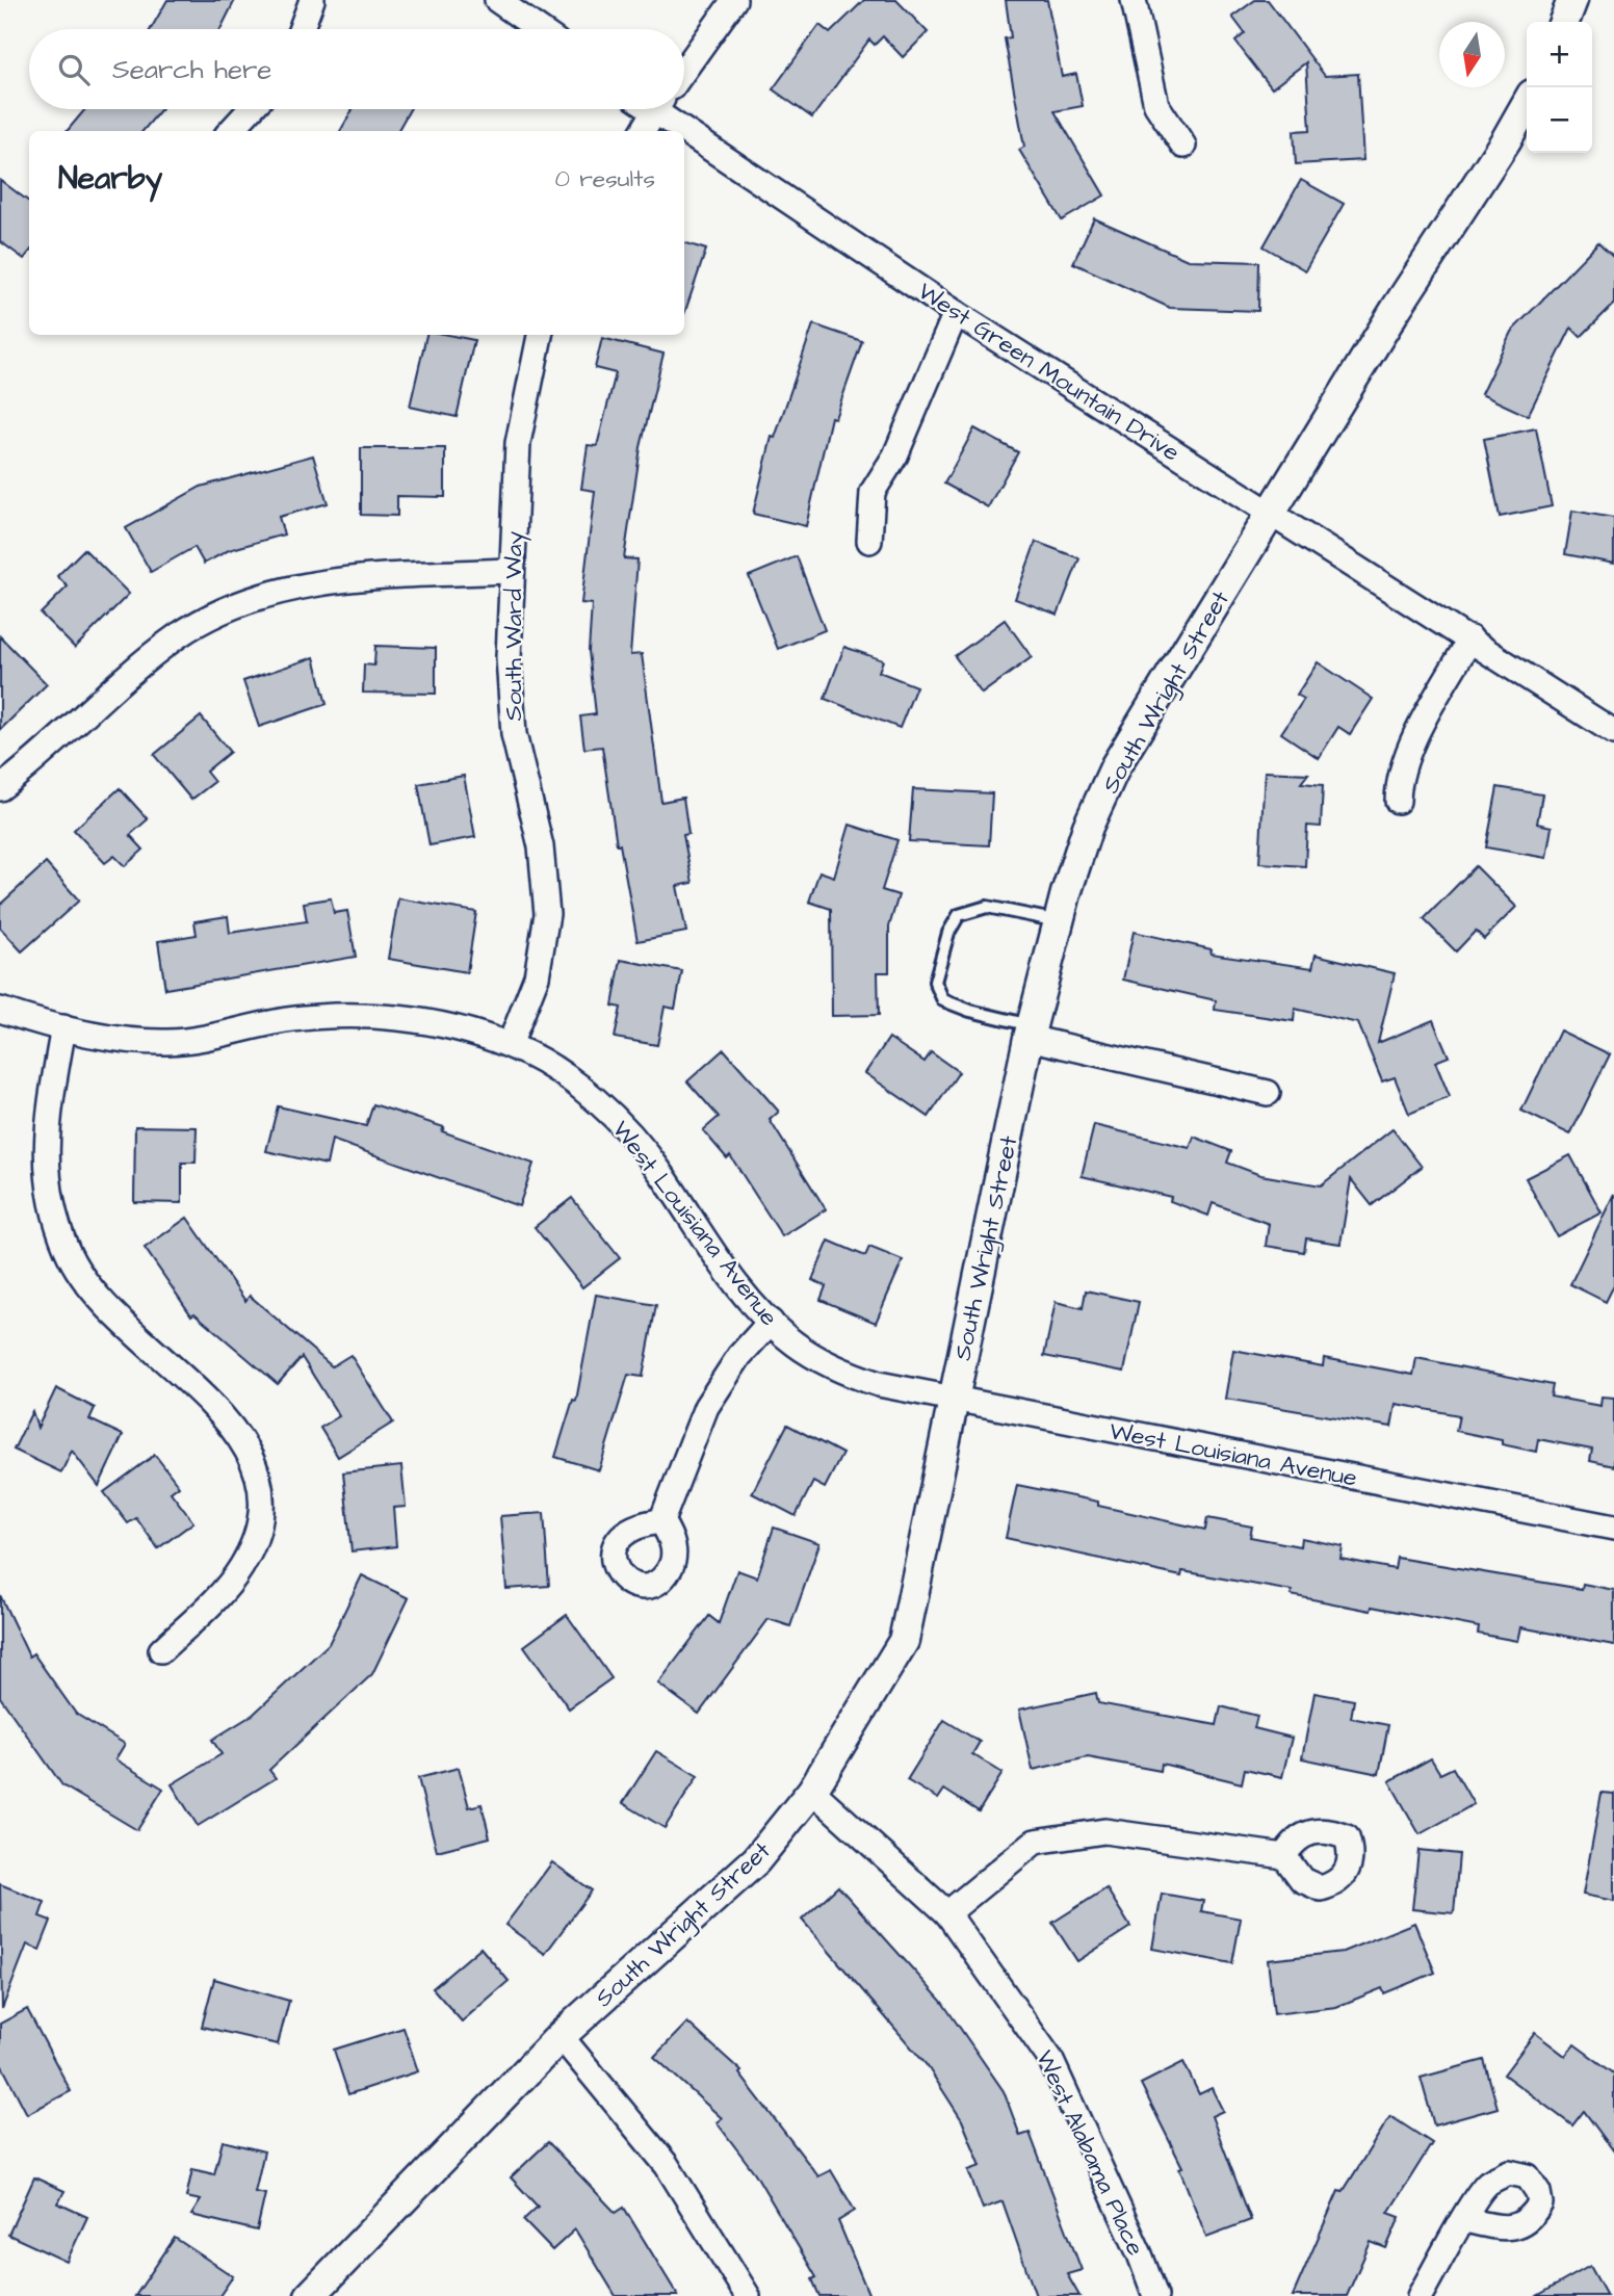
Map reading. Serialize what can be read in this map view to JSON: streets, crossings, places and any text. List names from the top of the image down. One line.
{"streets":{"street":["West Green Mountain Drive","South Ward Way","South Wright Street","West Louisiana Avenue","West Alabama Place"]},"crossings":[["West Green Mountain Drive","South Wright Street"],["South Ward Way","West Louisiana Avenue"],["South Wright Street","West Louisiana Avenue"],["South Wright Street","West Alabama Place"]],"north":"bottom","page":{"map_buttons":["+","−"],"search":"Search here","heading":["Nearby","0 results"]}}
